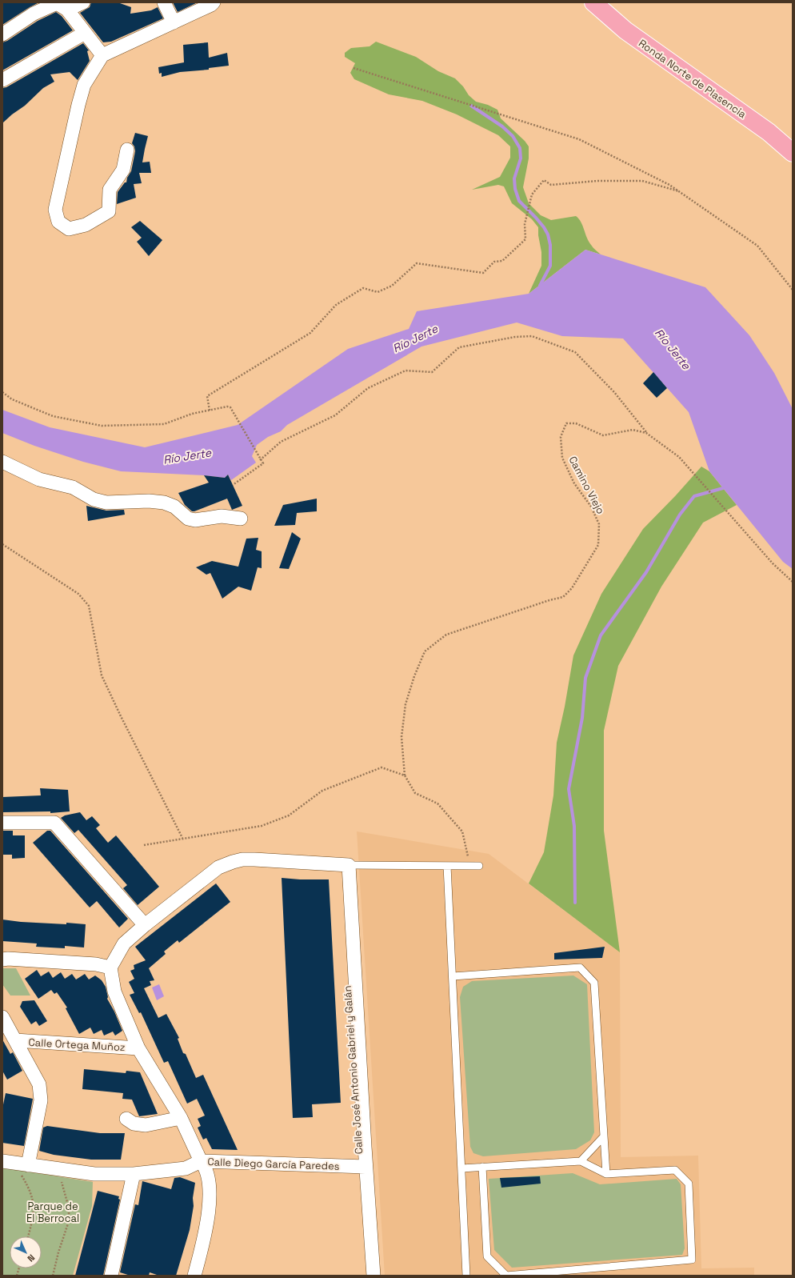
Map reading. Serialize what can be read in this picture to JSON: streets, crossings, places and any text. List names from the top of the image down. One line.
{"streets":{"highway":["Ronda Norte de Plasencia"],"street":["Calle Ortega Muñoz","Calle José Antonio Gabriel y Galán","Calle Diego García Paredes"],"path":["Camino Viejo"]},"crossings":[["Calle José Antonio Gabriel y Galán","Calle Diego García Paredes"]],"water":["Río Jerte"],"parks":["Parque de El Berrocal"],"north":"bottom right"}
